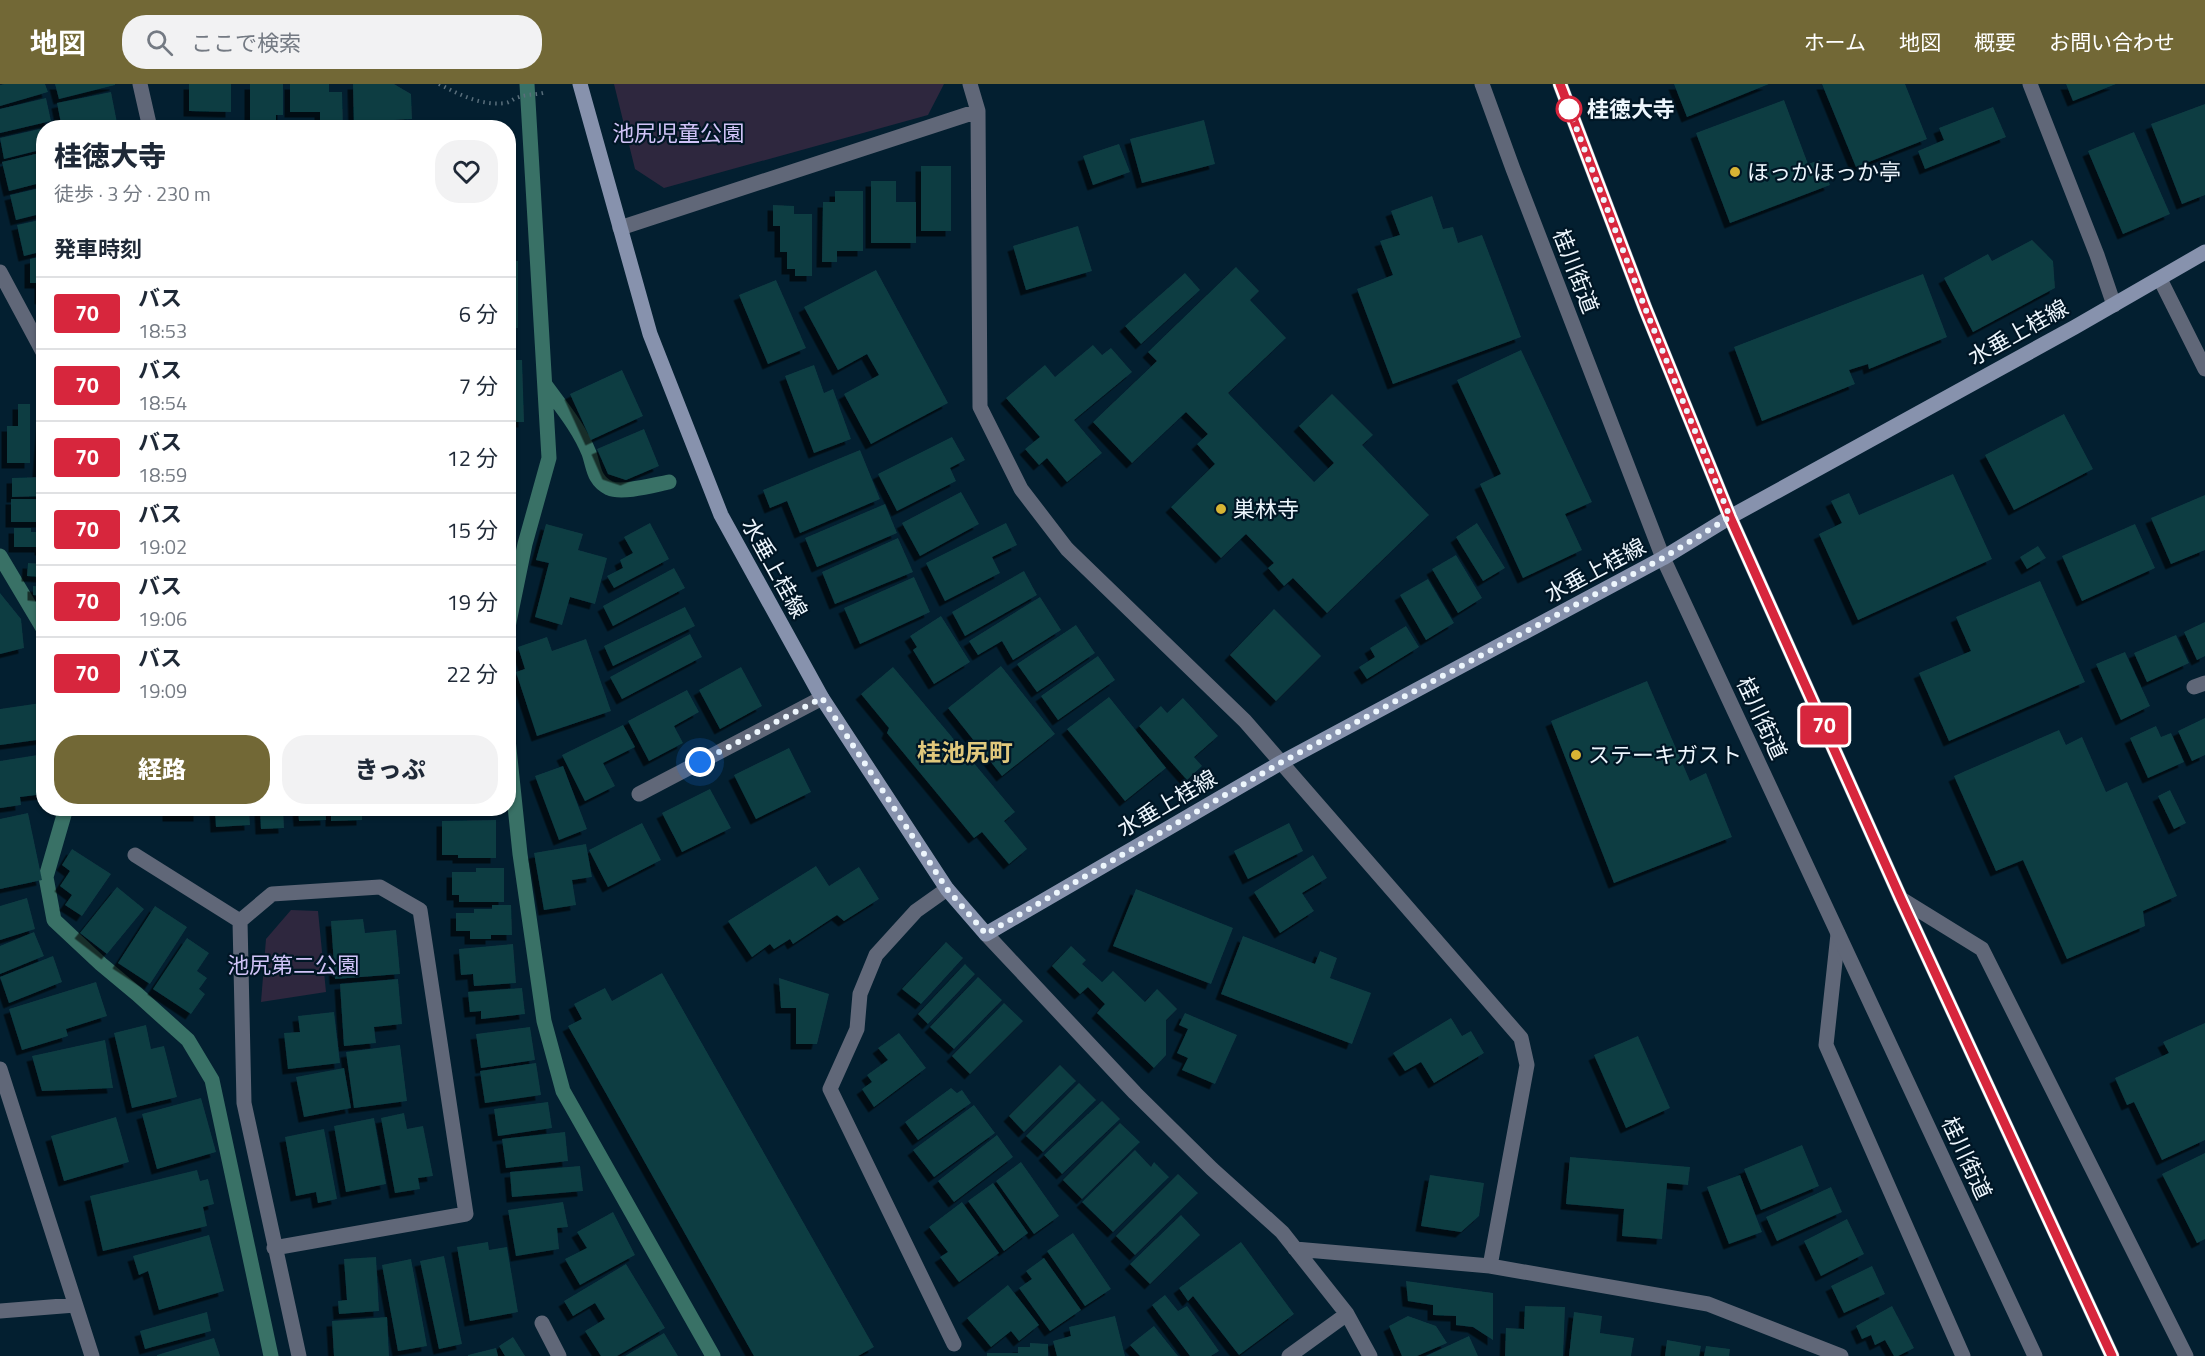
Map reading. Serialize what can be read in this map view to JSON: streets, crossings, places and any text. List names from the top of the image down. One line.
{"streets":{"main road":["水垂上桂線"],"street":["桂川街道"]},"crossings":[["桂川街道","水垂上桂線"]],"districts":["桂池尻町"],"parks":["池尻児童公園","池尻第二公園"],"places":["桂徳大寺","ほっかほっか亭","巣林寺","ステーキガスト"],"lines":["bus line 70"],"page":{"header":"地図","search":"ここで検索","nav":["ホーム","地図","概要","お問い合わせ"],"on_map":"70","heading":[["桂徳大寺","徒歩 · 3 分 · 230 m"],"発車時刻"],"list":[{"mark":"70","name":"バス","note":"18:53","value":"6 分"},{"mark":"70","name":"バス","note":"18:54","value":"7 分"},{"mark":"70","name":"バス","note":"18:59","value":"12 分"},{"mark":"70","name":"バス","note":"19:02","value":"15 分"},{"mark":"70","name":"バス","note":"19:06","value":"19 分"},{"mark":"70","name":"バス","note":"19:09","value":"22 分"}],"buttons":["経路","きっぷ"]}}
